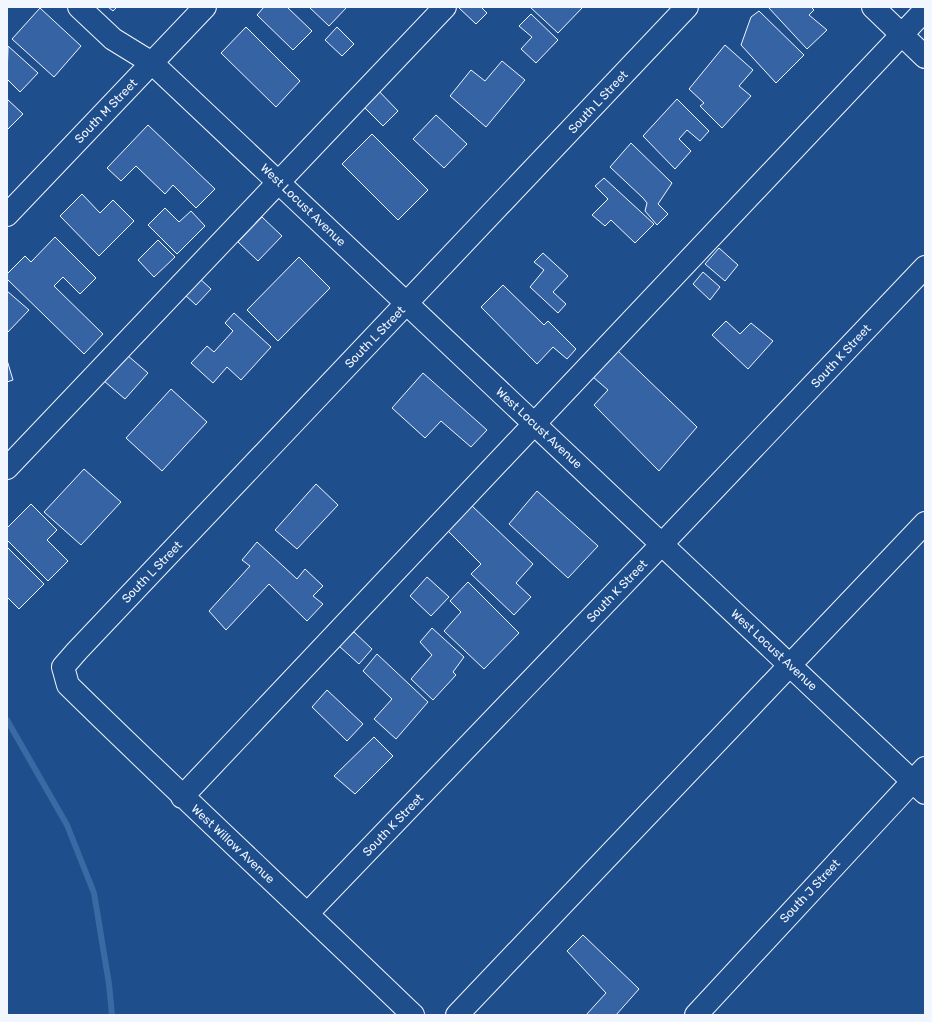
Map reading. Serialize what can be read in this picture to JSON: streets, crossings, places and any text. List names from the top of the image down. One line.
{"streets":{"street":["South L Street","South M Street","West Locust Avenue","South K Street","West Willow Avenue","South J Street"]},"crossings":[["South L Street","West Locust Avenue"],["South L Street","West Willow Avenue"],["South M Street","West Locust Avenue"],["West Locust Avenue","South K Street"],["West Locust Avenue","South J Street"],["South K Street","West Willow Avenue"]]}
